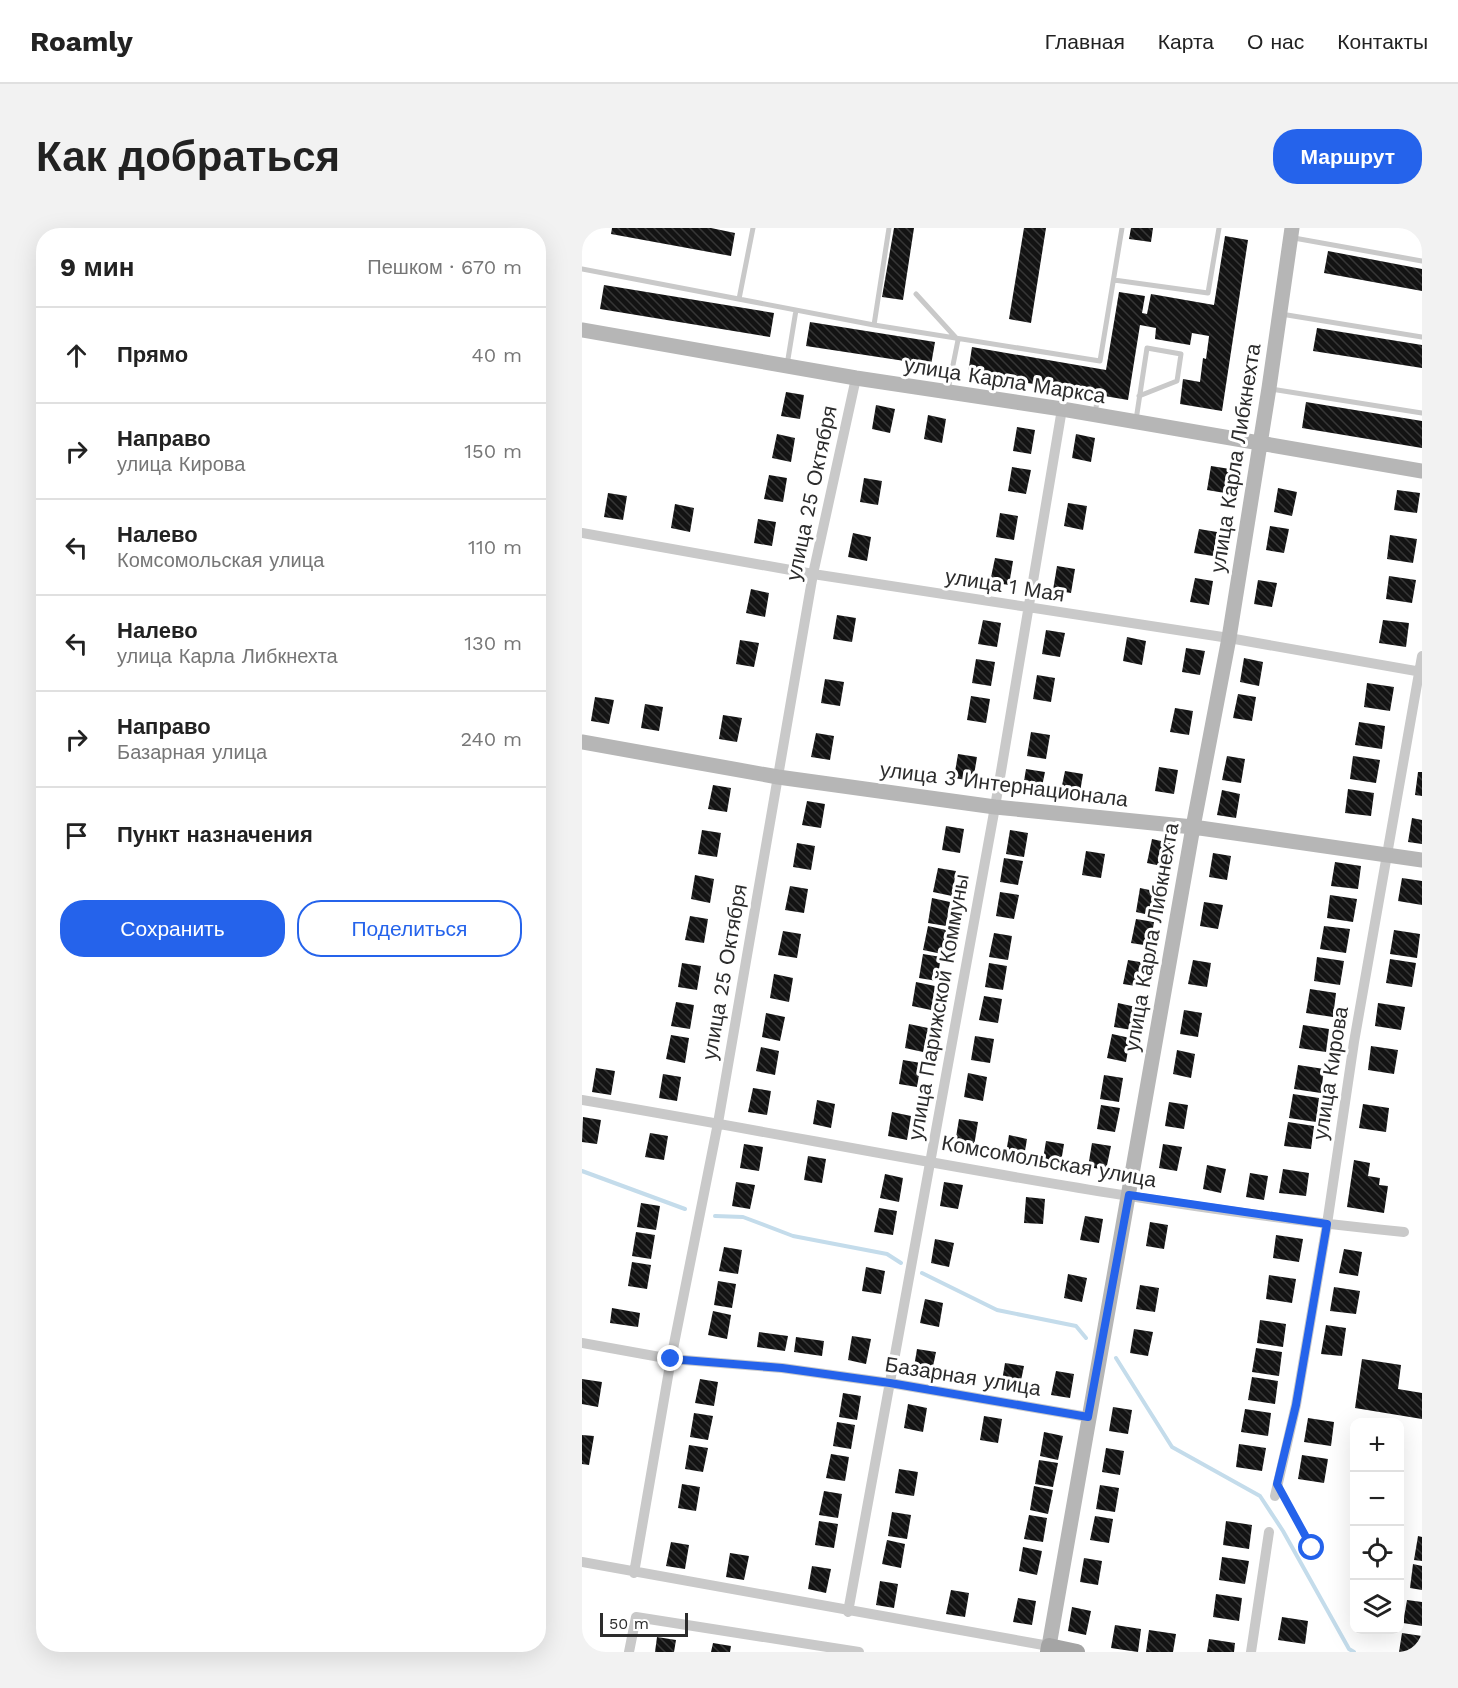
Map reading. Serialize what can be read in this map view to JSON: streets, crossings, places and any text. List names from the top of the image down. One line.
{"streets":{"main road":["улица Карла Маркса","улица Карла Либкнехта","улица 3 Интернационала"],"street":["улица 25 Октября","улица 1 Мая","улица Парижской Коммуны","улица Кирова","Комсомольская улица","Базарная улица"]},"crossings":[["улица Карла Маркса","улица Карла Либкнехта"],["улица Карла Маркса","улица 25 Октября"],["улица Карла Маркса","улица Парижской Коммуны"],["улица Карла Либкнехта","улица 1 Мая"],["улица Карла Либкнехта","улица 3 Интернационала"],["улица Карла Либкнехта","Комсомольская улица"],["улица Карла Либкнехта","Базарная улица"],["улица 25 Октября","улица 1 Мая"],["улица 25 Октября","улица 3 Интернационала"],["улица 25 Октября","Комсомольская улица"],["улица 25 Октября","Базарная улица"],["улица 1 Мая","улица Парижской Коммуны"],["улица 1 Мая","улица Кирова"],["улица 3 Интернационала","улица Парижской Коммуны"],["улица 3 Интернационала","улица Кирова"],["улица Парижской Коммуны","Комсомольская улица"],["улица Парижской Коммуны","Базарная улица"],["улица Кирова","Комсомольская улица"]],"scale_bar":"50 m","page":{"header":"Roamly","nav":["Главная","Карта","О нас","Контакты"],"buttons":["Маршрут",["Сохранить","Поделиться"]],"title":"Как добраться","heading":["9 мин","Пешком · 670 m"],"list":[["Прямо","40 m"],["Направо","улица Кирова","150 m"],["Налево","Комсомольская улица","110 m"],["Налево","улица Карла Либкнехта","130 m"],["Направо","Базарная улица","240 m"],"Пункт назначения"],"map_buttons":["+","−"],"scale":"50 m"}}
